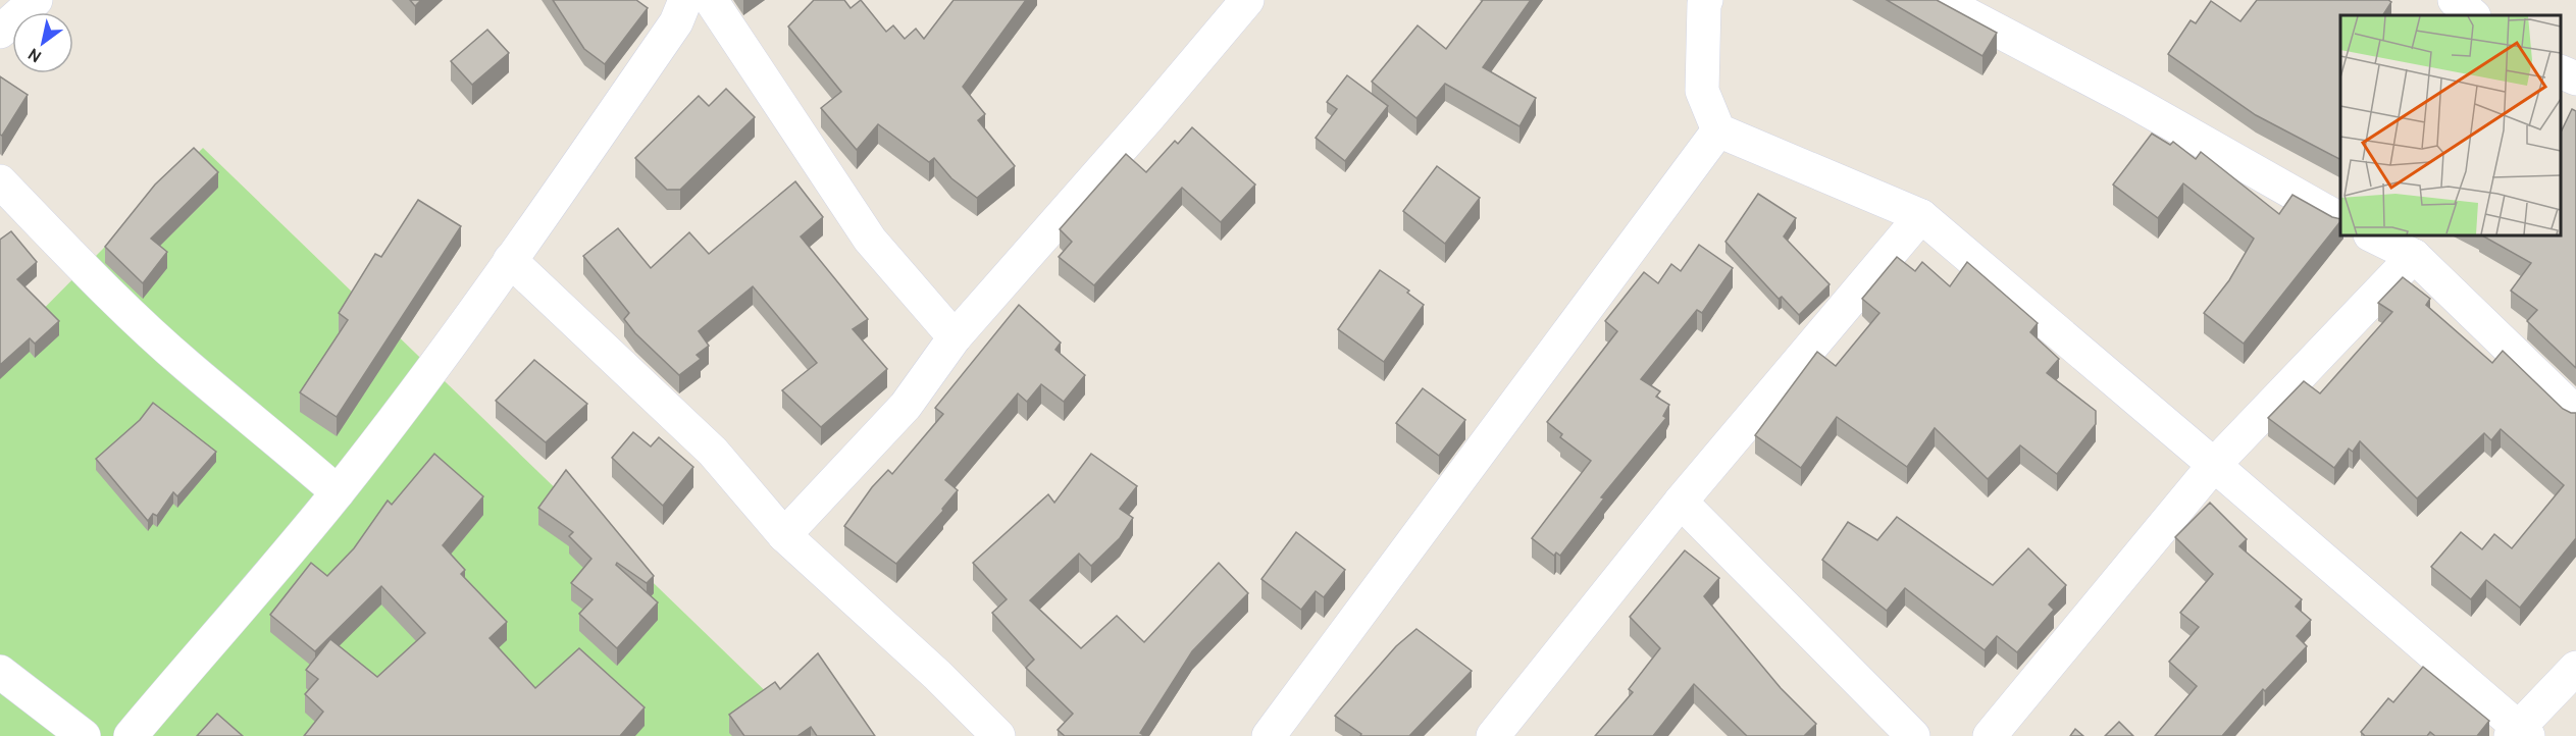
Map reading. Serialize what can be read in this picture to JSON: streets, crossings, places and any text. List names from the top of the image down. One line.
{"north":"bottom left"}
